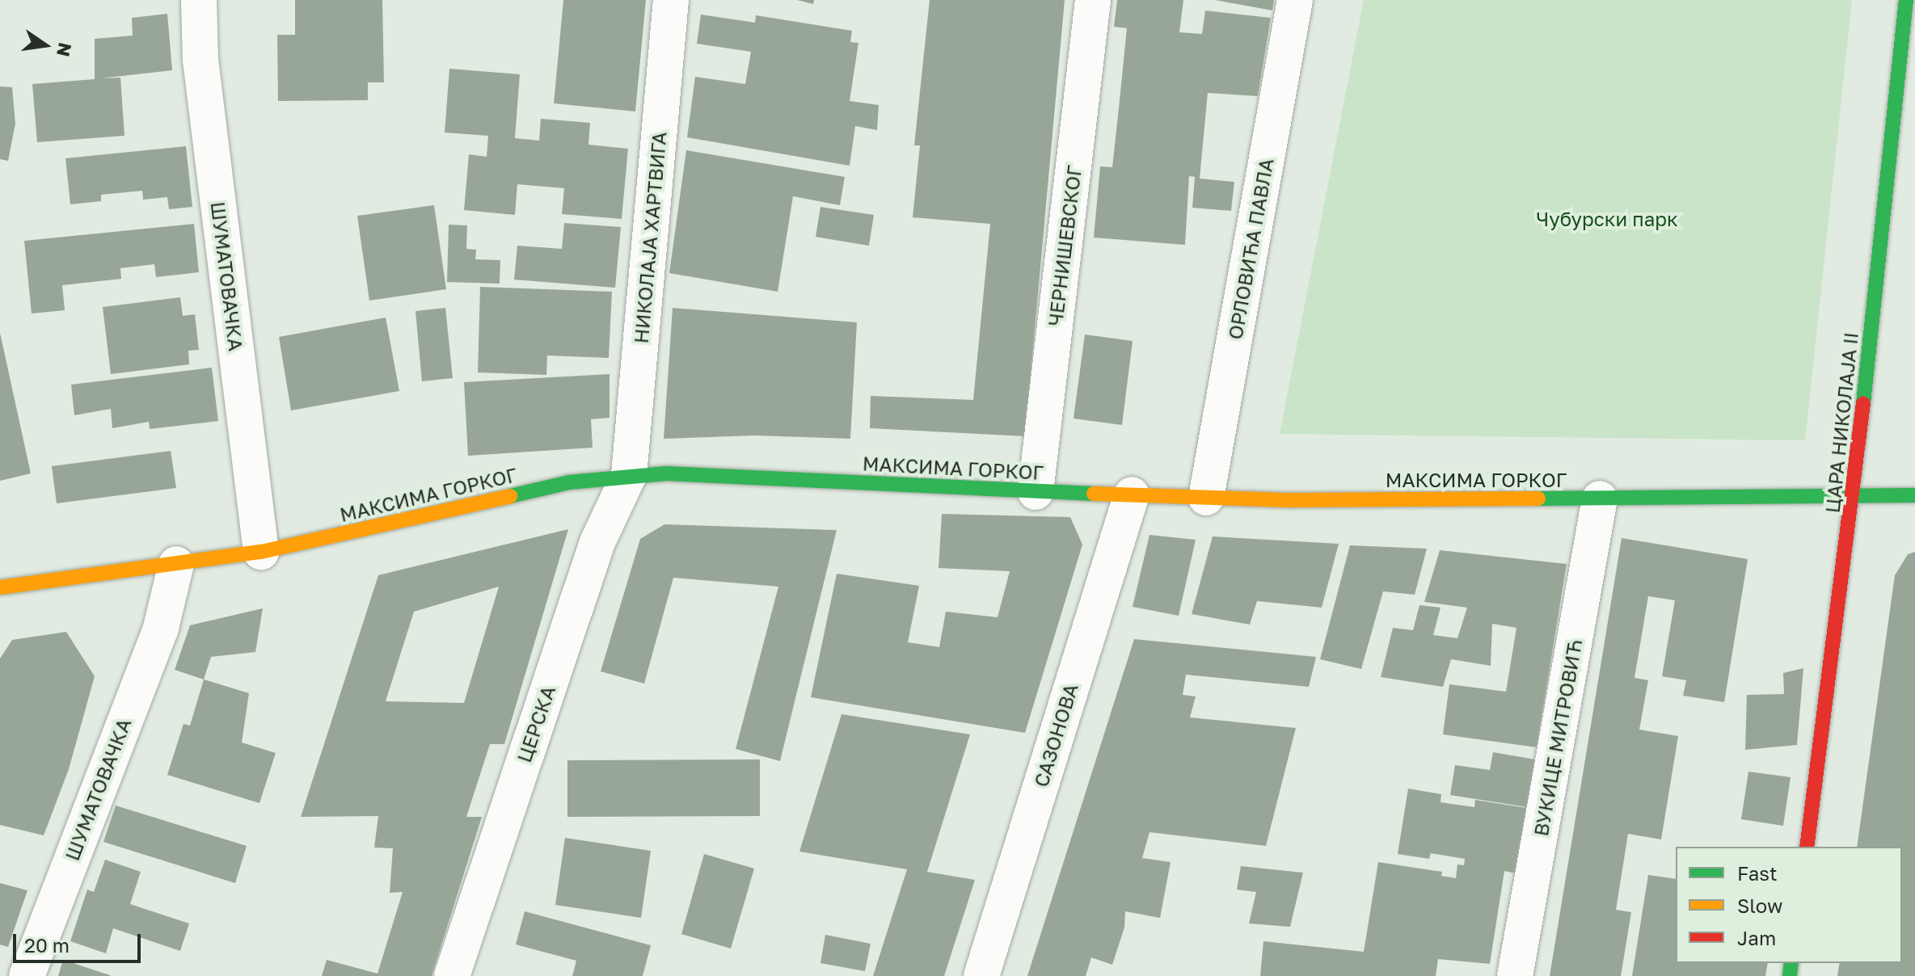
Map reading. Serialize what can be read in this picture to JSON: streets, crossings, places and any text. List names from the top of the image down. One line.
{"streets":{"main road":["ЦАРА НИКОЛАЈА II","МАКСИМА ГОРКОГ"],"street":["НИКОЛАЈА ХАРТВИГА","ЧЕРНИШЕВСКОГ","ОРЛОВИЋА ПАВЛА","ШУМАТОВАЧКА","ЦЕРСКА","САЗОНОВА","ВУКИЦЕ МИТРОВИЋ"]},"crossings":[["НИКОЛАЈА ХАРТВИГА","МАКСИМА ГОРКОГ"],["НИКОЛАЈА ХАРТВИГА","ЦЕРСКА"],["ЧЕРНИШЕВСКОГ","МАКСИМА ГОРКОГ"],["ОРЛОВИЋА ПАВЛА","МАКСИМА ГОРКОГ"],["ШУМАТОВАЧКА","МАКСИМА ГОРКОГ"],["ЦАРА НИКОЛАЈА II","МАКСИМА ГОРКОГ"],["МАКСИМА ГОРКОГ","ЦЕРСКА"],["МАКСИМА ГОРКОГ","САЗОНОВА"],["МАКСИМА ГОРКОГ","ВУКИЦЕ МИТРОВИЋ"]],"parks":["Чубурски парк"],"legend":["Fast","Slow","Jam"],"scale_bar":"20 m","north":"right"}
